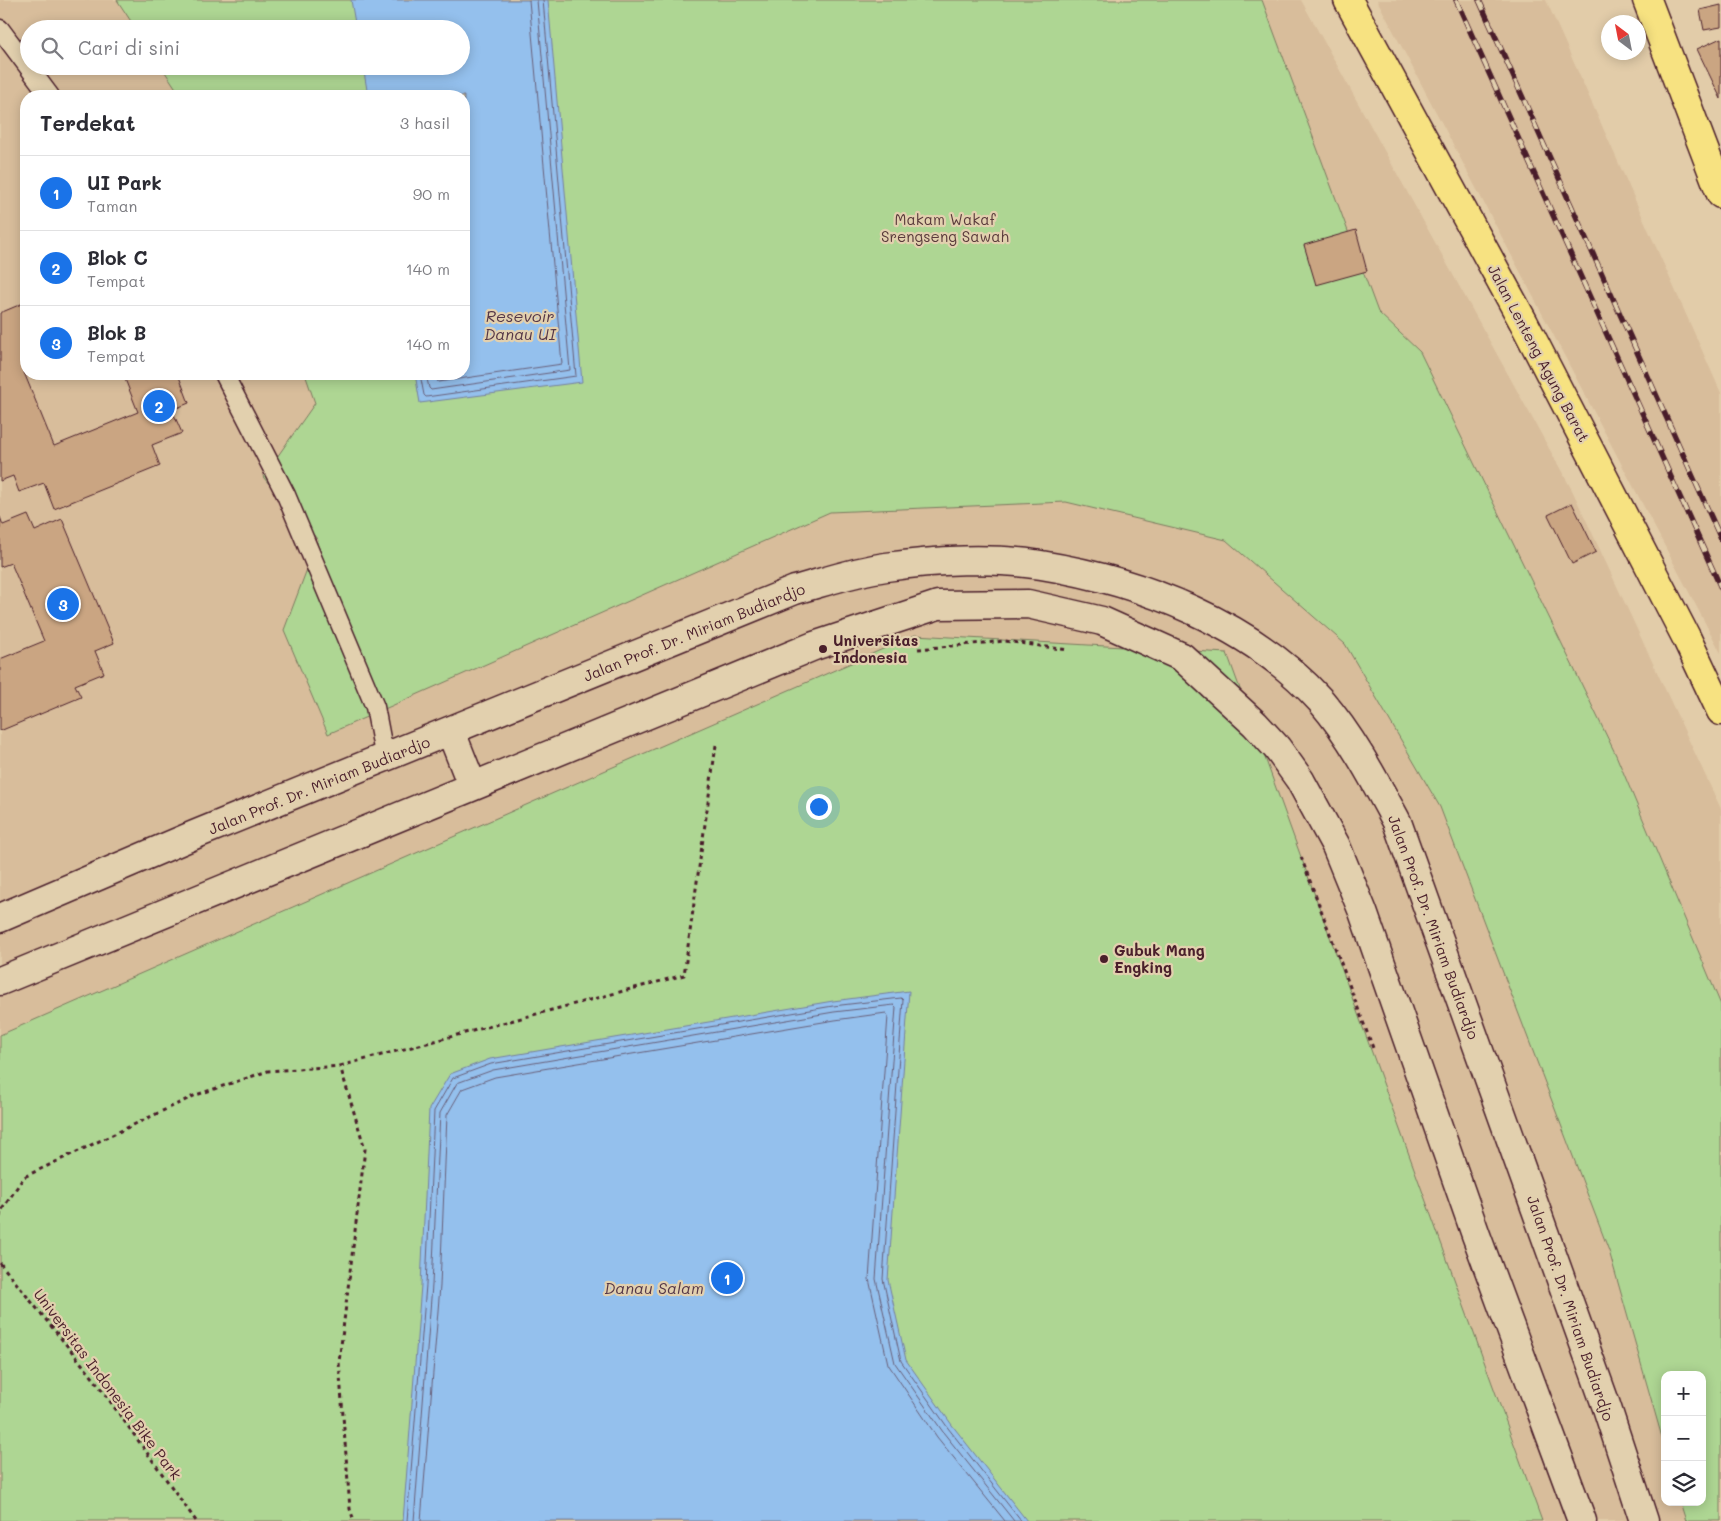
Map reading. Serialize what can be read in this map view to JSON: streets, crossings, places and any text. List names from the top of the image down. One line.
{"streets":{"main road":["Jalan Lenteng Agung Barat"],"street":["Jalan Prof. Dr. Miriam Budiardjo"],"path":["Universitas Indonesia Bike Park"]},"water":["Resevoir Danau UI","Danau Salam"],"parks":["Makam Wakaf Srengseng Sawah"],"places":["Universitas Indonesia","Gubuk Mang Engking"],"north":"top left","page":{"search":"Cari di sini","heading":["Terdekat","3 hasil"],"list":[{"mark":"1","name":"UI Park","note":"Taman","value":"90 m"},{"mark":"2","name":"Blok C","note":"Tempat","value":"140 m"},{"mark":"3","name":"Blok B","note":"Tempat","value":"140 m"}],"pins":["2","3","1"],"map_buttons":["+","−"]}}
